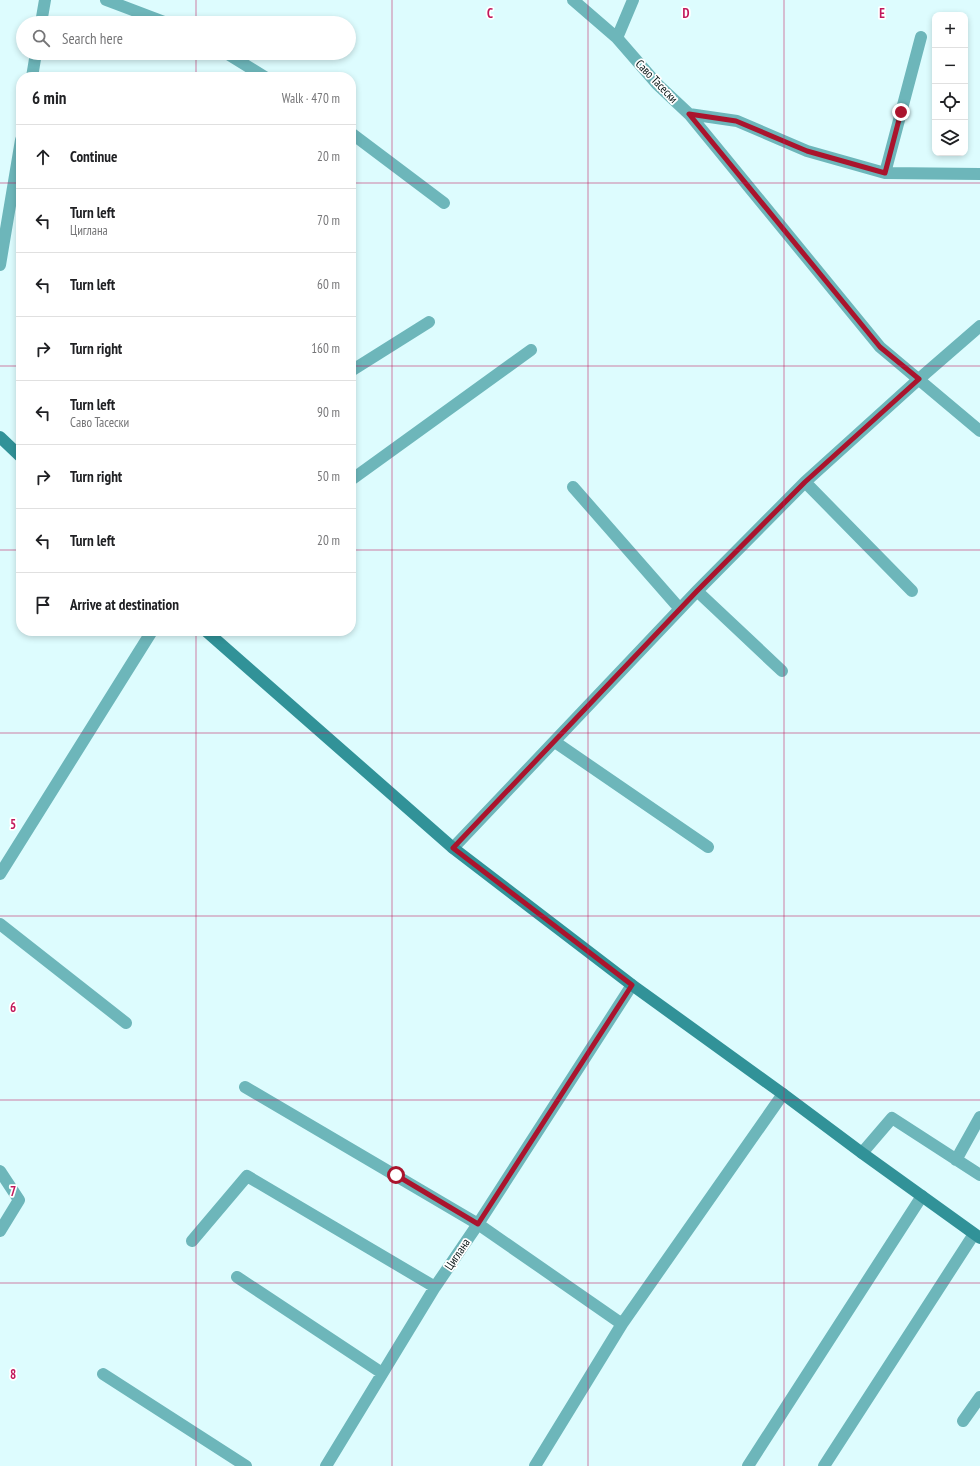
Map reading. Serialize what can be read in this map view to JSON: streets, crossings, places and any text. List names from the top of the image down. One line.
{"streets":{"street":["Саво Тасески","Циглана"]},"page":{"map_buttons":["+","−"],"search":"Search here","heading":["6 min","Walk · 470 m"],"list":[["Continue","20 m"],["Turn left","Циглана","70 m"],["Turn left","60 m"],["Turn right","160 m"],["Turn left","Саво Тасески","90 m"],["Turn right","50 m"],["Turn left","20 m"],"Arrive at destination"]},"grid":{"columns":["C","D","E"],"rows":["5","6","7","8"]}}
